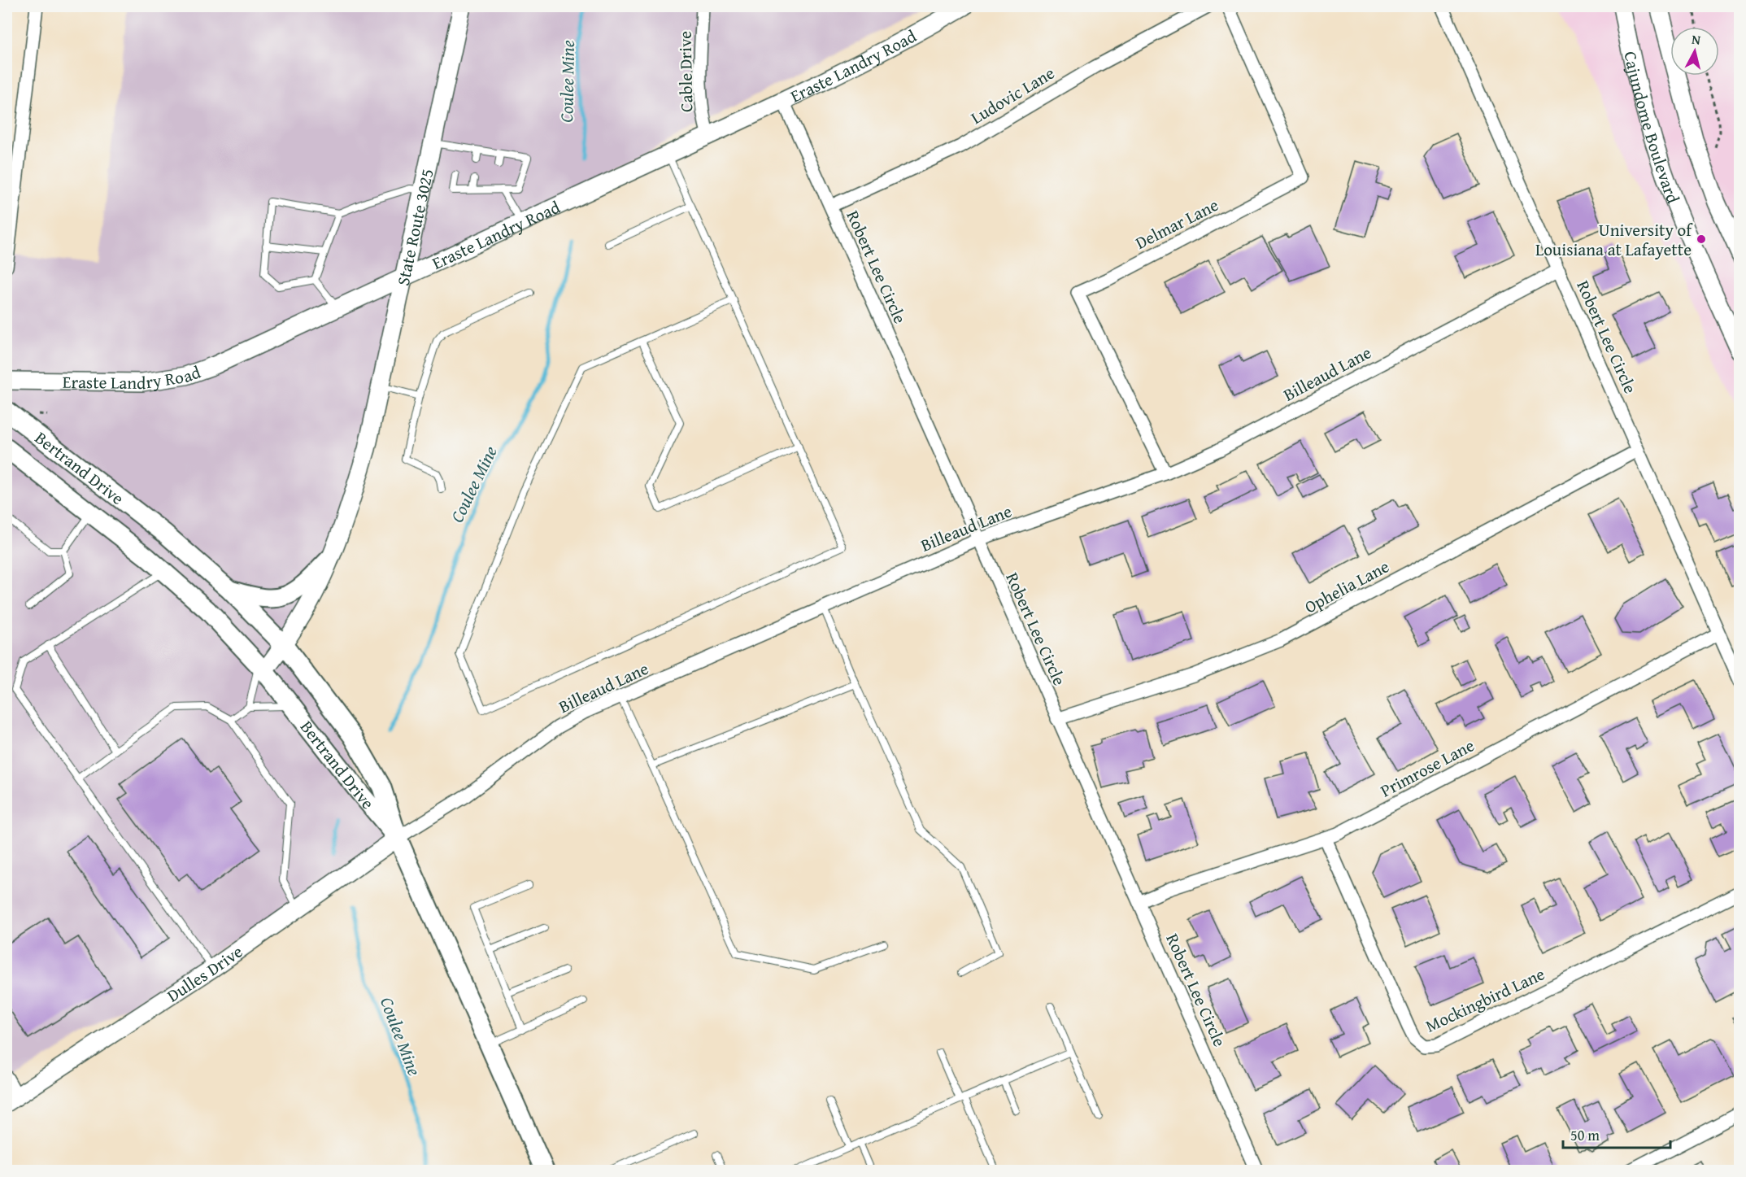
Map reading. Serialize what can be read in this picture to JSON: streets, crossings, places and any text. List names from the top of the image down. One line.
{"streets":{"main road":["Bertrand Drive"],"street":["Eraste Landry Road","Cable Drive","Ludovic Lane","Cajundome Boulevard","Delmar Lane","State Route 3025","Robert Lee Circle","Billeaud Lane","Ophelia Lane","Primrose Lane","Dulles Drive","Mockingbird Lane"]},"crossings":[["Eraste Landry Road","Cable Drive"],["Eraste Landry Road","State Route 3025"],["Eraste Landry Road","Robert Lee Circle"],["Ludovic Lane","Robert Lee Circle"],["Delmar Lane","Billeaud Lane"],["State Route 3025","Bertrand Drive"],["Robert Lee Circle","Billeaud Lane"],["Robert Lee Circle","Ophelia Lane"],["Robert Lee Circle","Primrose Lane"],["Billeaud Lane","Bertrand Drive"],["Billeaud Lane","Dulles Drive"],["Bertrand Drive","Dulles Drive"],["Primrose Lane","Mockingbird Lane"]],"water":["Coulee Mine"],"places":["University of Louisiana at Lafayette"],"scale_bar":"50 m","north":"top"}
